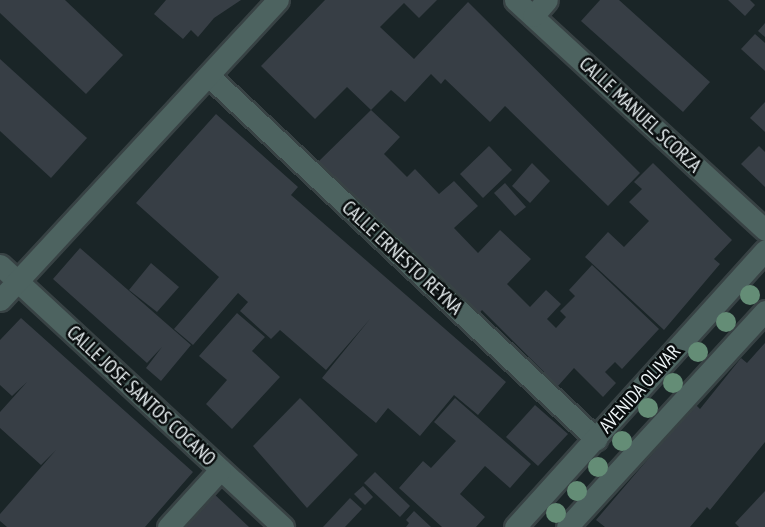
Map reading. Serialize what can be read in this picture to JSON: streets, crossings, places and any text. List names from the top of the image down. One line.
{"streets":{"street":["CALLE MANUEL SCORZA","CALLE ERNESTO REYNA","AVENIDA OLIVAR","CALLE JOSE SANTOS COCANO"]},"crossings":[["CALLE ERNESTO REYNA","AVENIDA OLIVAR"]]}
